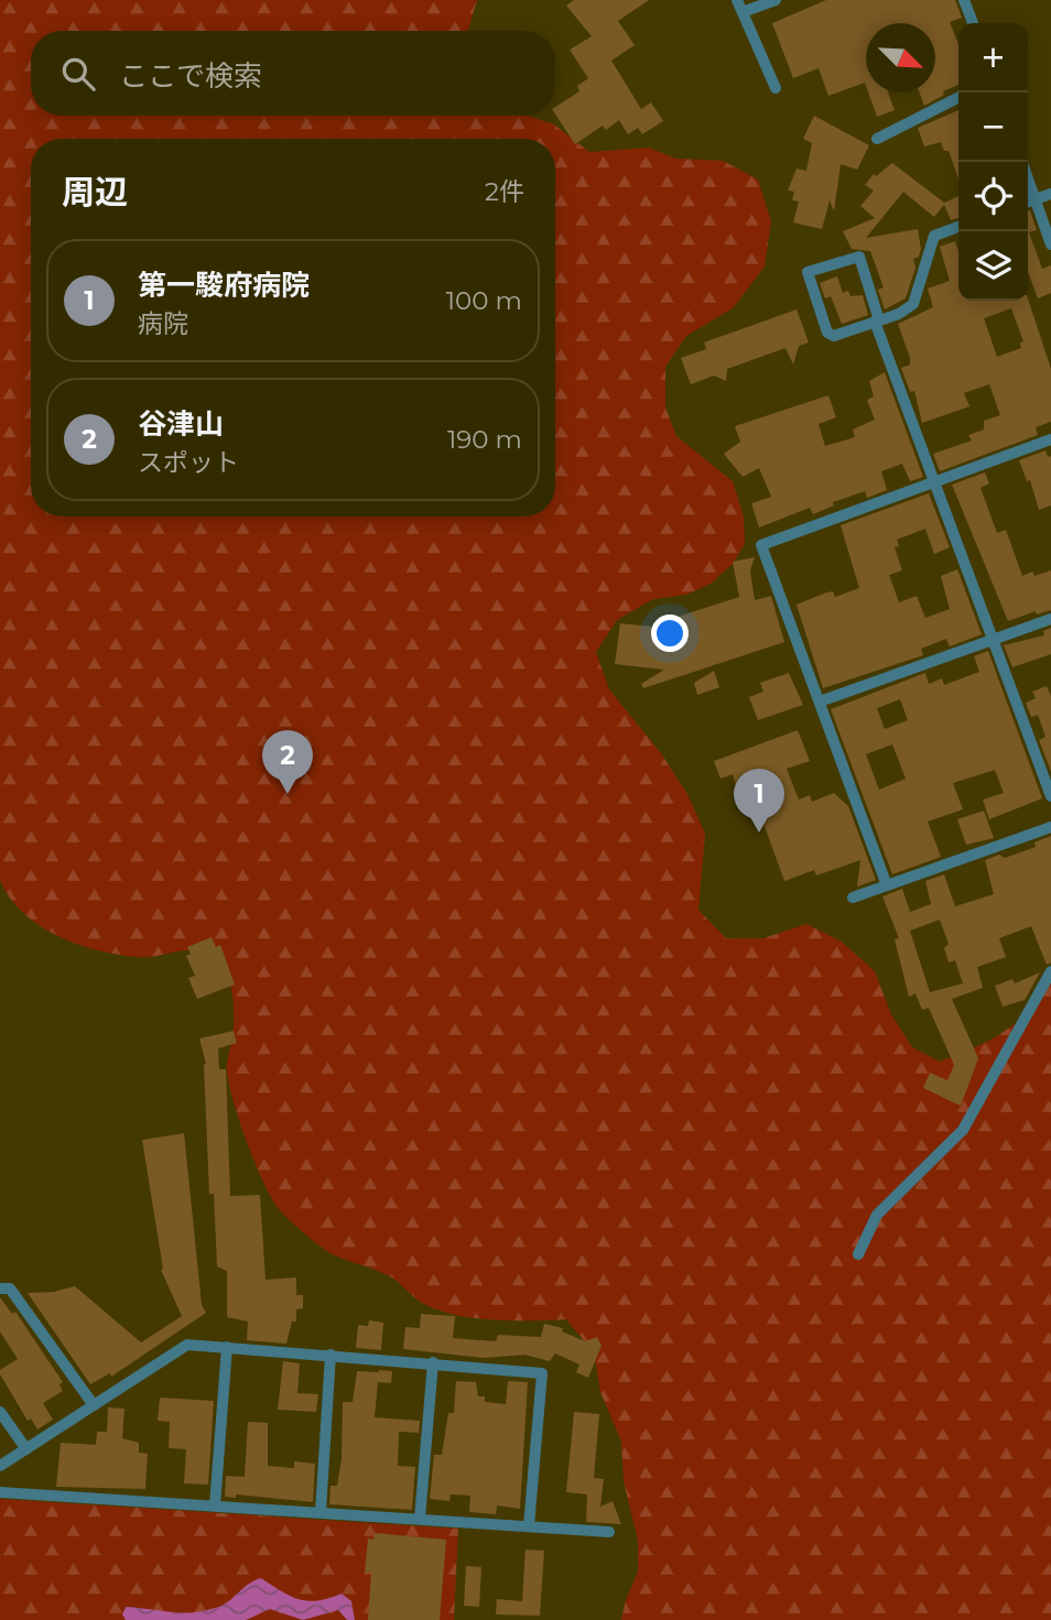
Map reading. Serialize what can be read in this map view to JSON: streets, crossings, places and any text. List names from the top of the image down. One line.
{"north":"bottom right","page":{"map_buttons":["+","−"],"search":"ここで検索","heading":["周辺","2件"],"list":[{"mark":"1","name":"第一駿府病院","note":"病院","value":"100 m"},{"mark":"2","name":"谷津山","note":"スポット","value":"190 m"}],"pins":["2","1"]}}
